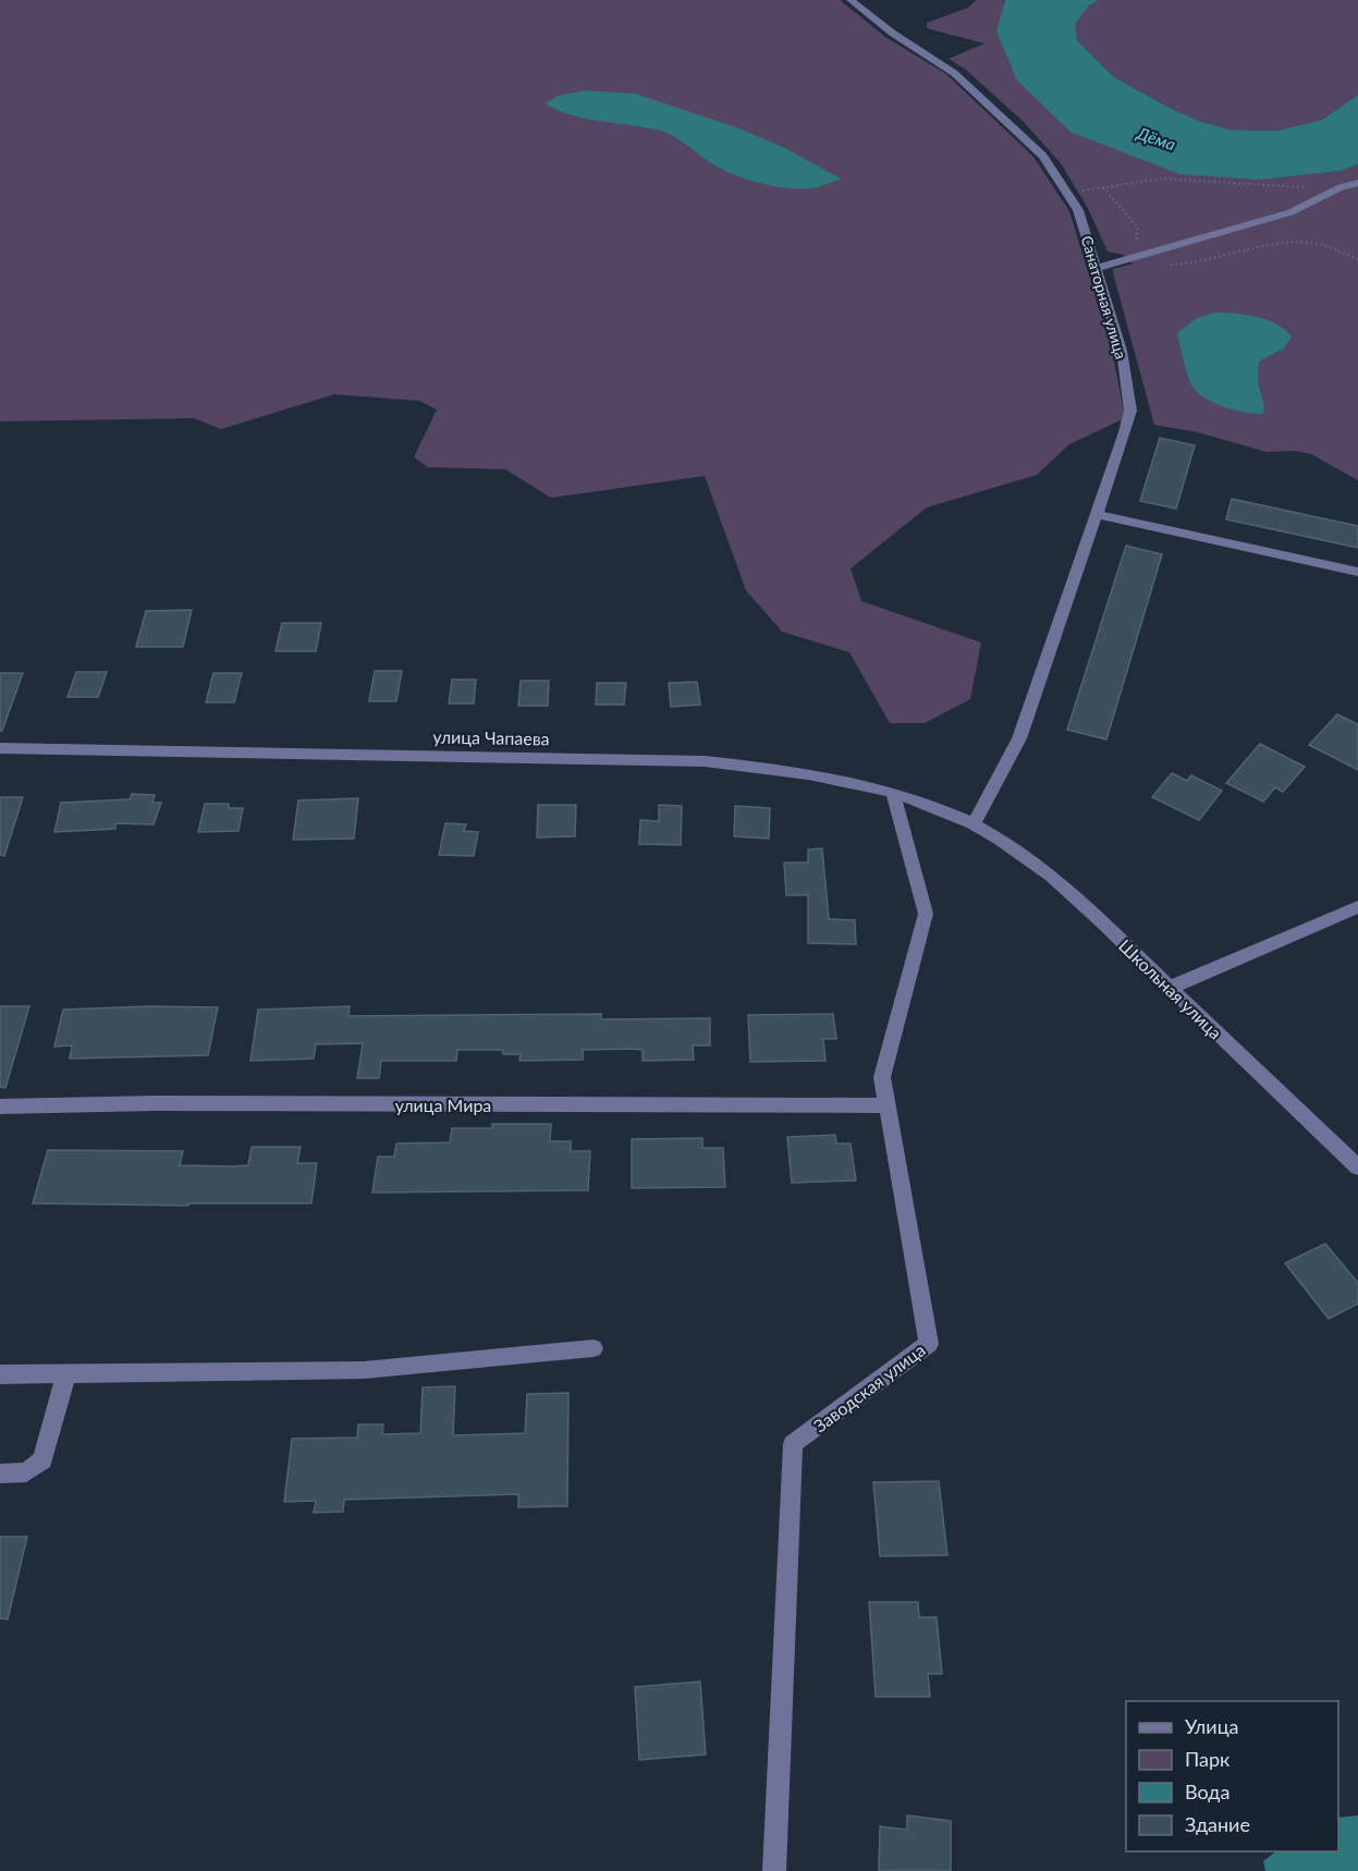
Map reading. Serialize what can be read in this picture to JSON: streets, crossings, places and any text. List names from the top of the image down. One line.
{"streets":{"street":["Санаторная улица","улица Чапаева","Школьная улица","улица Мира","Заводская улица"]},"crossings":[["Санаторная улица","улица Чапаева"],["Санаторная улица","Школьная улица"],["улица Чапаева","Школьная улица"],["улица Чапаева","Заводская улица"],["улица Мира","Заводская улица"]],"water":["Дёма"],"legend":["Улица","Парк","Вода","Здание"]}
